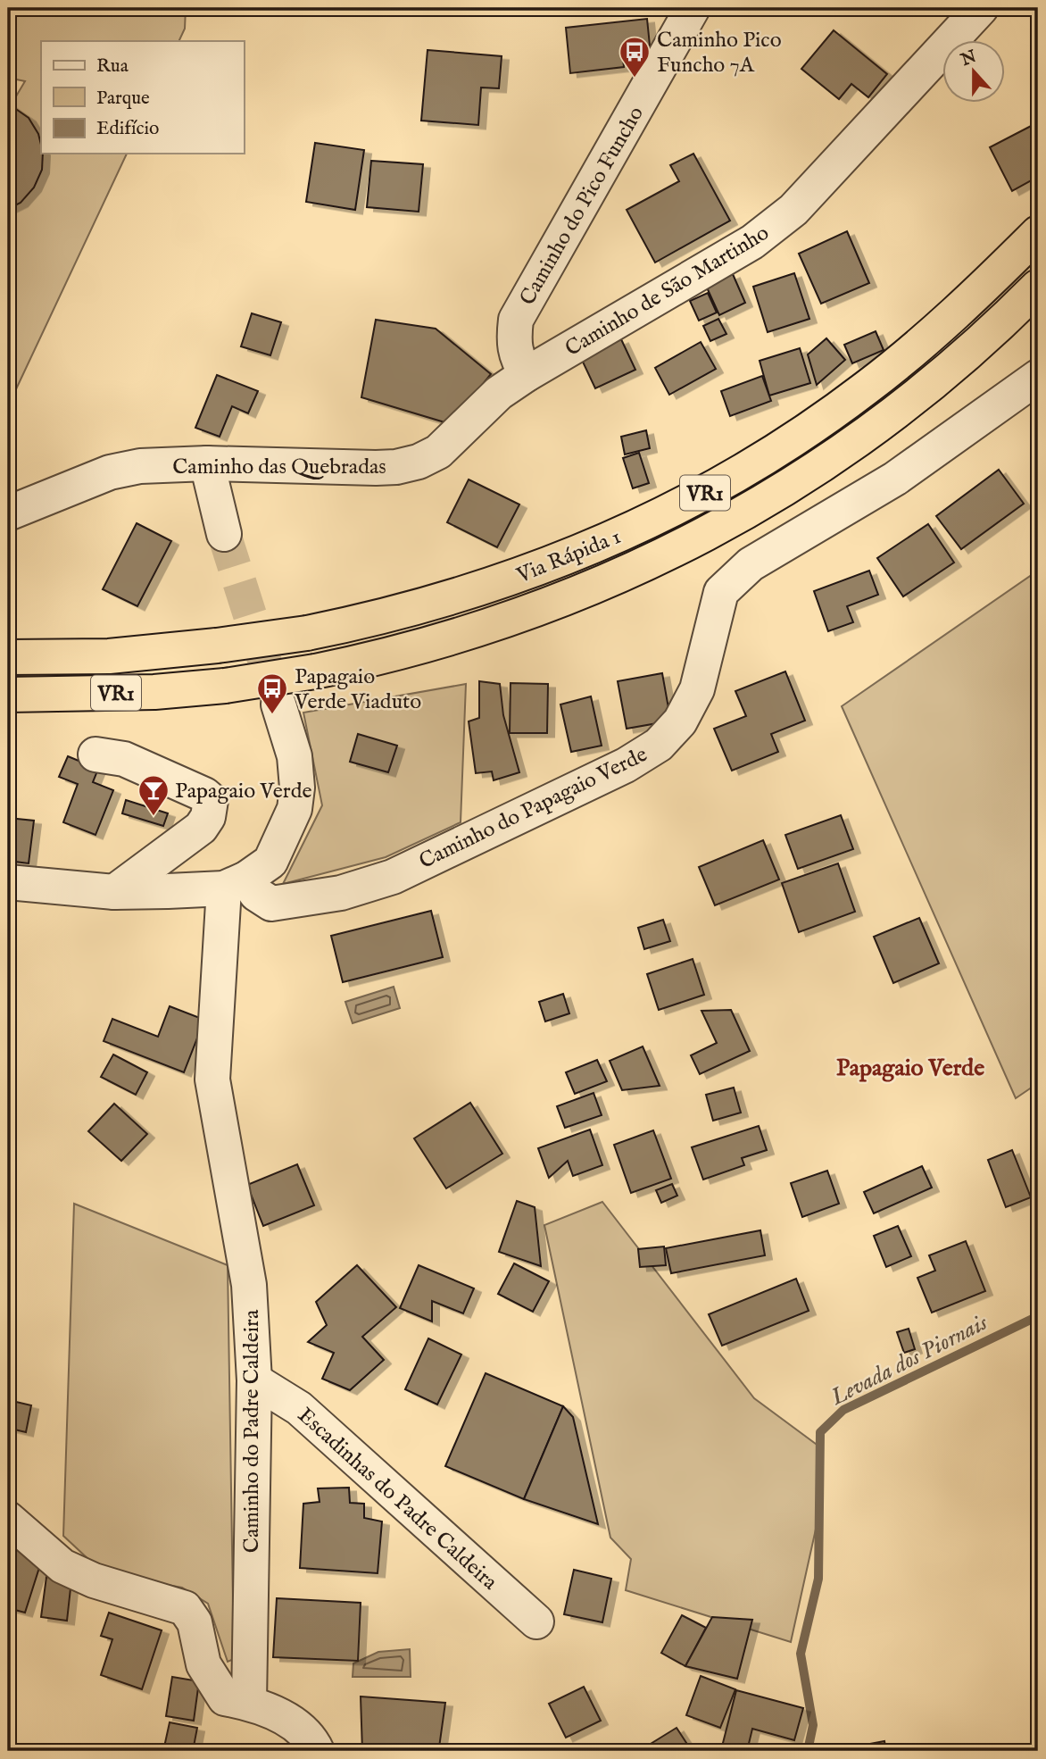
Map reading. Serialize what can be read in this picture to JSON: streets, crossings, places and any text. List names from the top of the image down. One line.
{"streets":{"highway":["VR1","Via Rápida 1"],"street":["Caminho do Pico Funcho","Caminho de São Martinho","Caminho das Quebradas","Caminho do Papagaio Verde","Caminho do Padre Caldeira","Escadinhas do Padre Caldeira"]},"crossings":[["Caminho do Pico Funcho","Caminho de São Martinho"],["Caminho do Pico Funcho","Caminho das Quebradas"],["Caminho de São Martinho","Caminho das Quebradas"],["Caminho do Papagaio Verde","Caminho do Padre Caldeira"],["Caminho do Padre Caldeira","Escadinhas do Padre Caldeira"]],"districts":["Papagaio Verde"],"water":["Levada dos Piornais"],"places":{"bus stop":["Caminho Pico Funcho 7A","Papagaio Verde Viaduto"],"bar":["Papagaio Verde"]},"legend":["Rua","Parque","Edifício"],"north":"top"}
